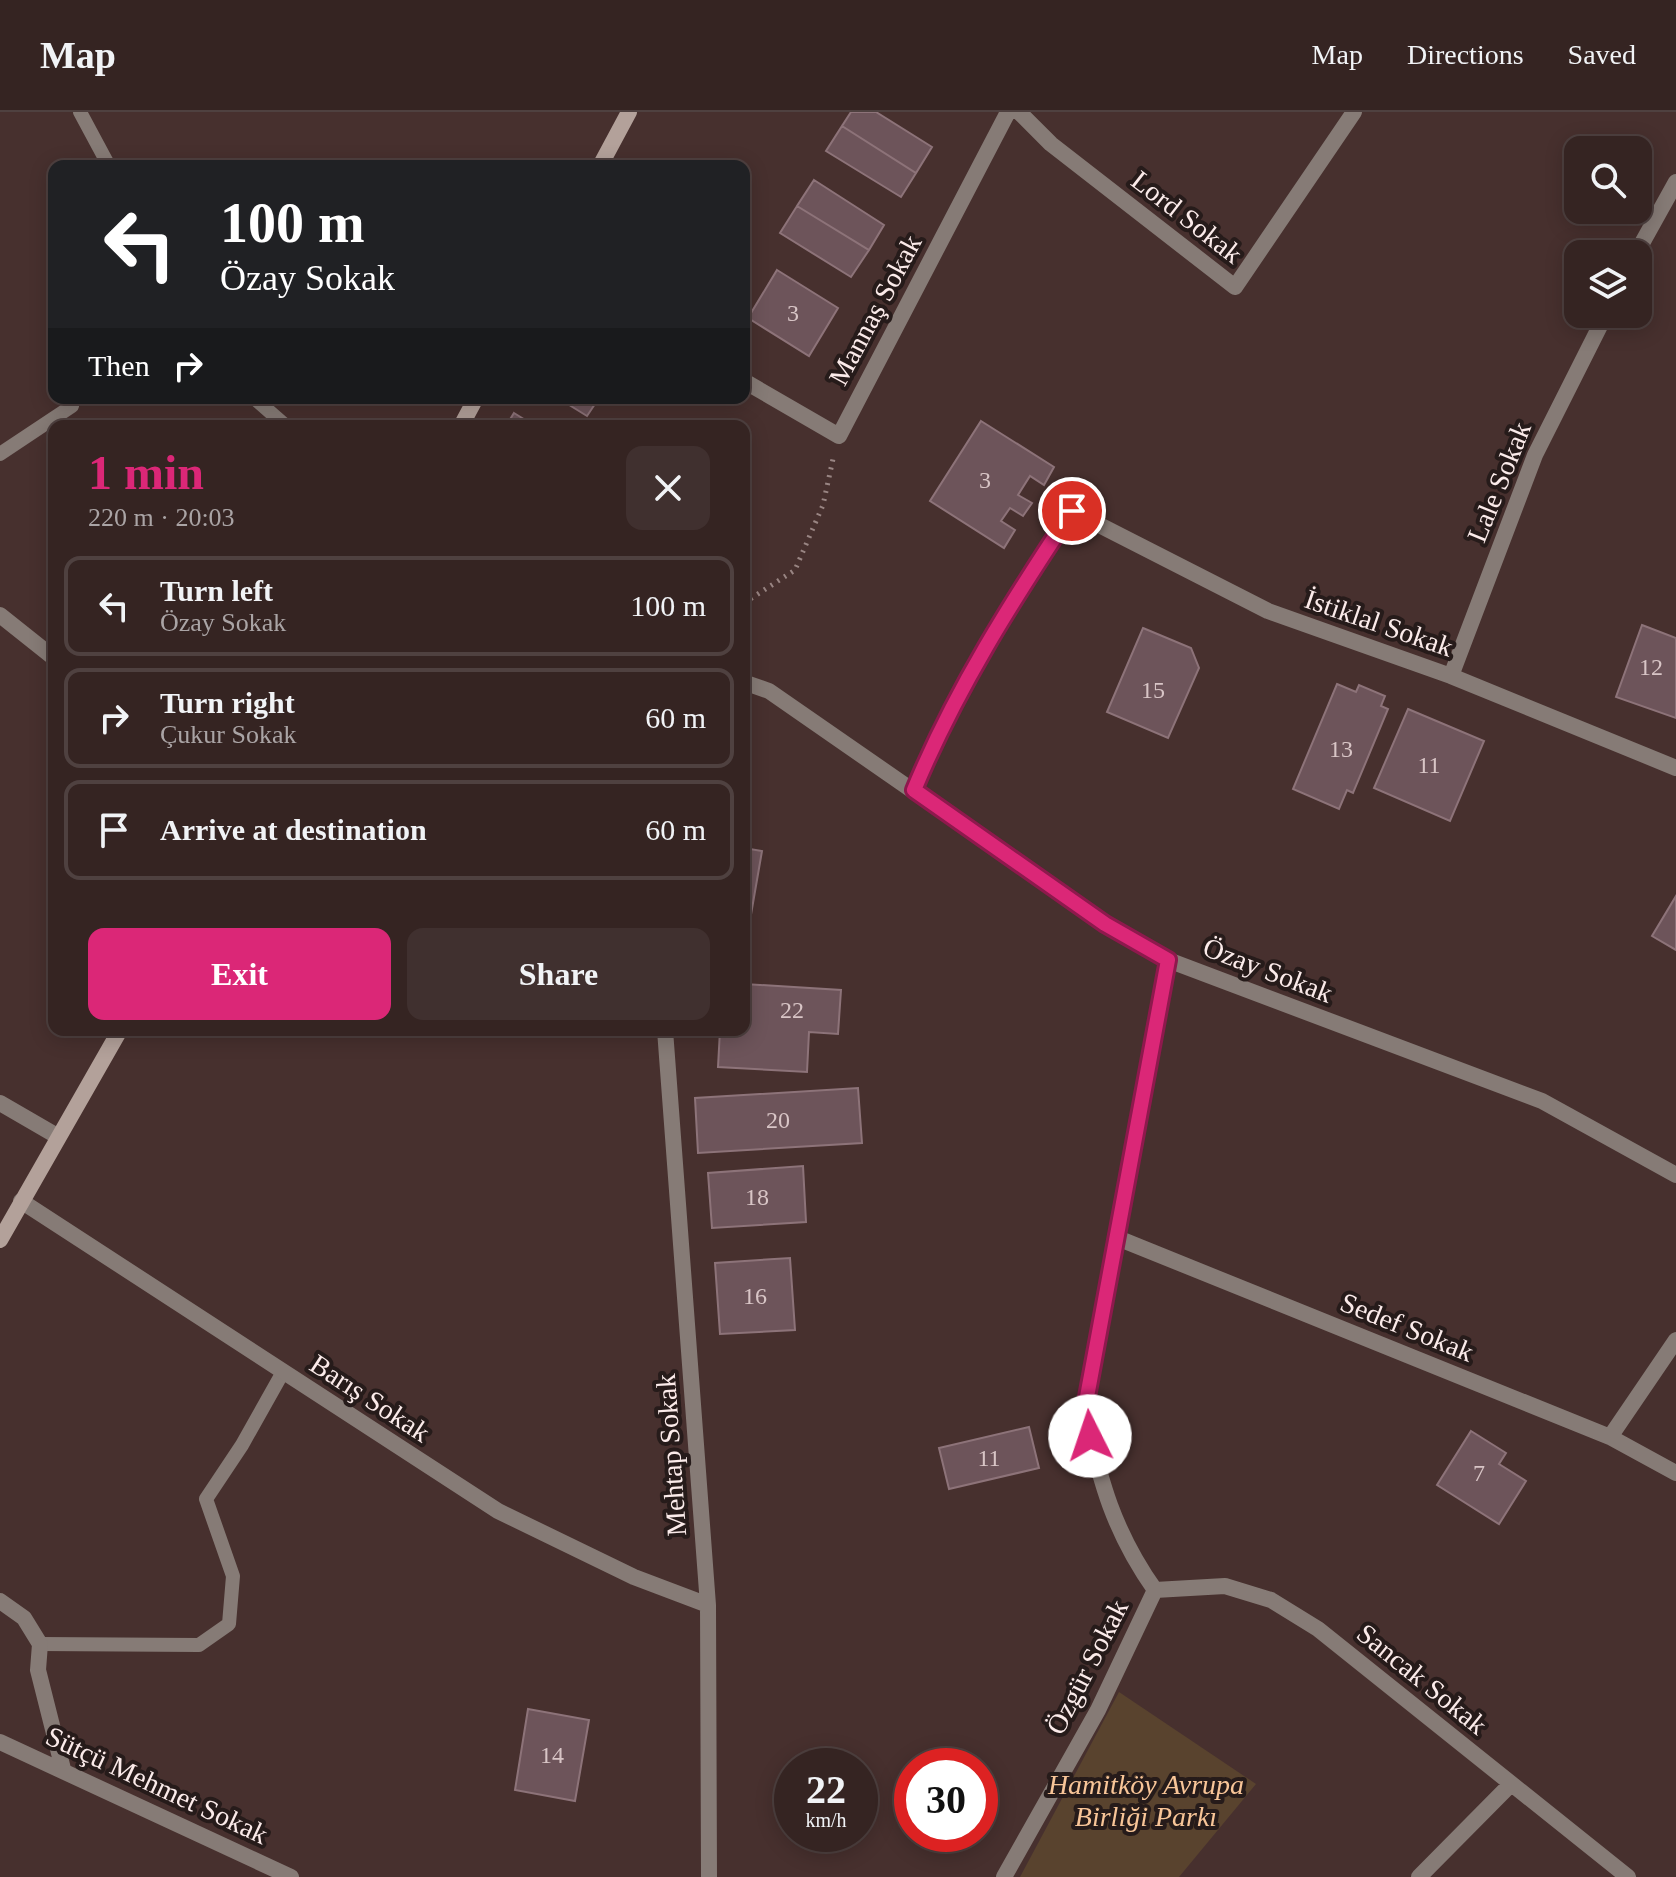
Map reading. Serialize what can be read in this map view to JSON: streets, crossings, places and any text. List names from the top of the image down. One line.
{"streets":{"street":["Lord Sokak","Mannaş Sokak","Lale Sokak","İstiklal Sokak","Özay Sokak","Sedef Sokak","Barış Sokak","Mehtap Sokak","Özgür Sokak","Sancak Sokak","Sütçü Mehmet Sokak"]},"crossings":[["Lale Sokak","İstiklal Sokak"],["İstiklal Sokak","Özay Sokak"],["Özay Sokak","Özgür Sokak"],["Sedef Sokak","Özgür Sokak"],["Barış Sokak","Mehtap Sokak"],["Özgür Sokak","Sancak Sokak"]],"parks":["Hamitköy Avrupa Birliği Parkı"],"house_numbers":["3","3","12","15","13","11","22","20","18","16","11","7","14"],"page":{"header":"Map","nav":["Map","Directions","Saved"],"turn":["100 m","Özay Sokak"],"then":"Then","heading":["1 min","220 m · 20:03"],"list":[{"name":"Turn left","note":"Özay Sokak","value":"100 m"},{"name":"Turn right","note":"Çukur Sokak","value":"60 m"},{"name":"Arrive at destination","value":"60 m"}],"buttons":["Exit","Share"],"speed":"22 km/h","limit":"30"}}
